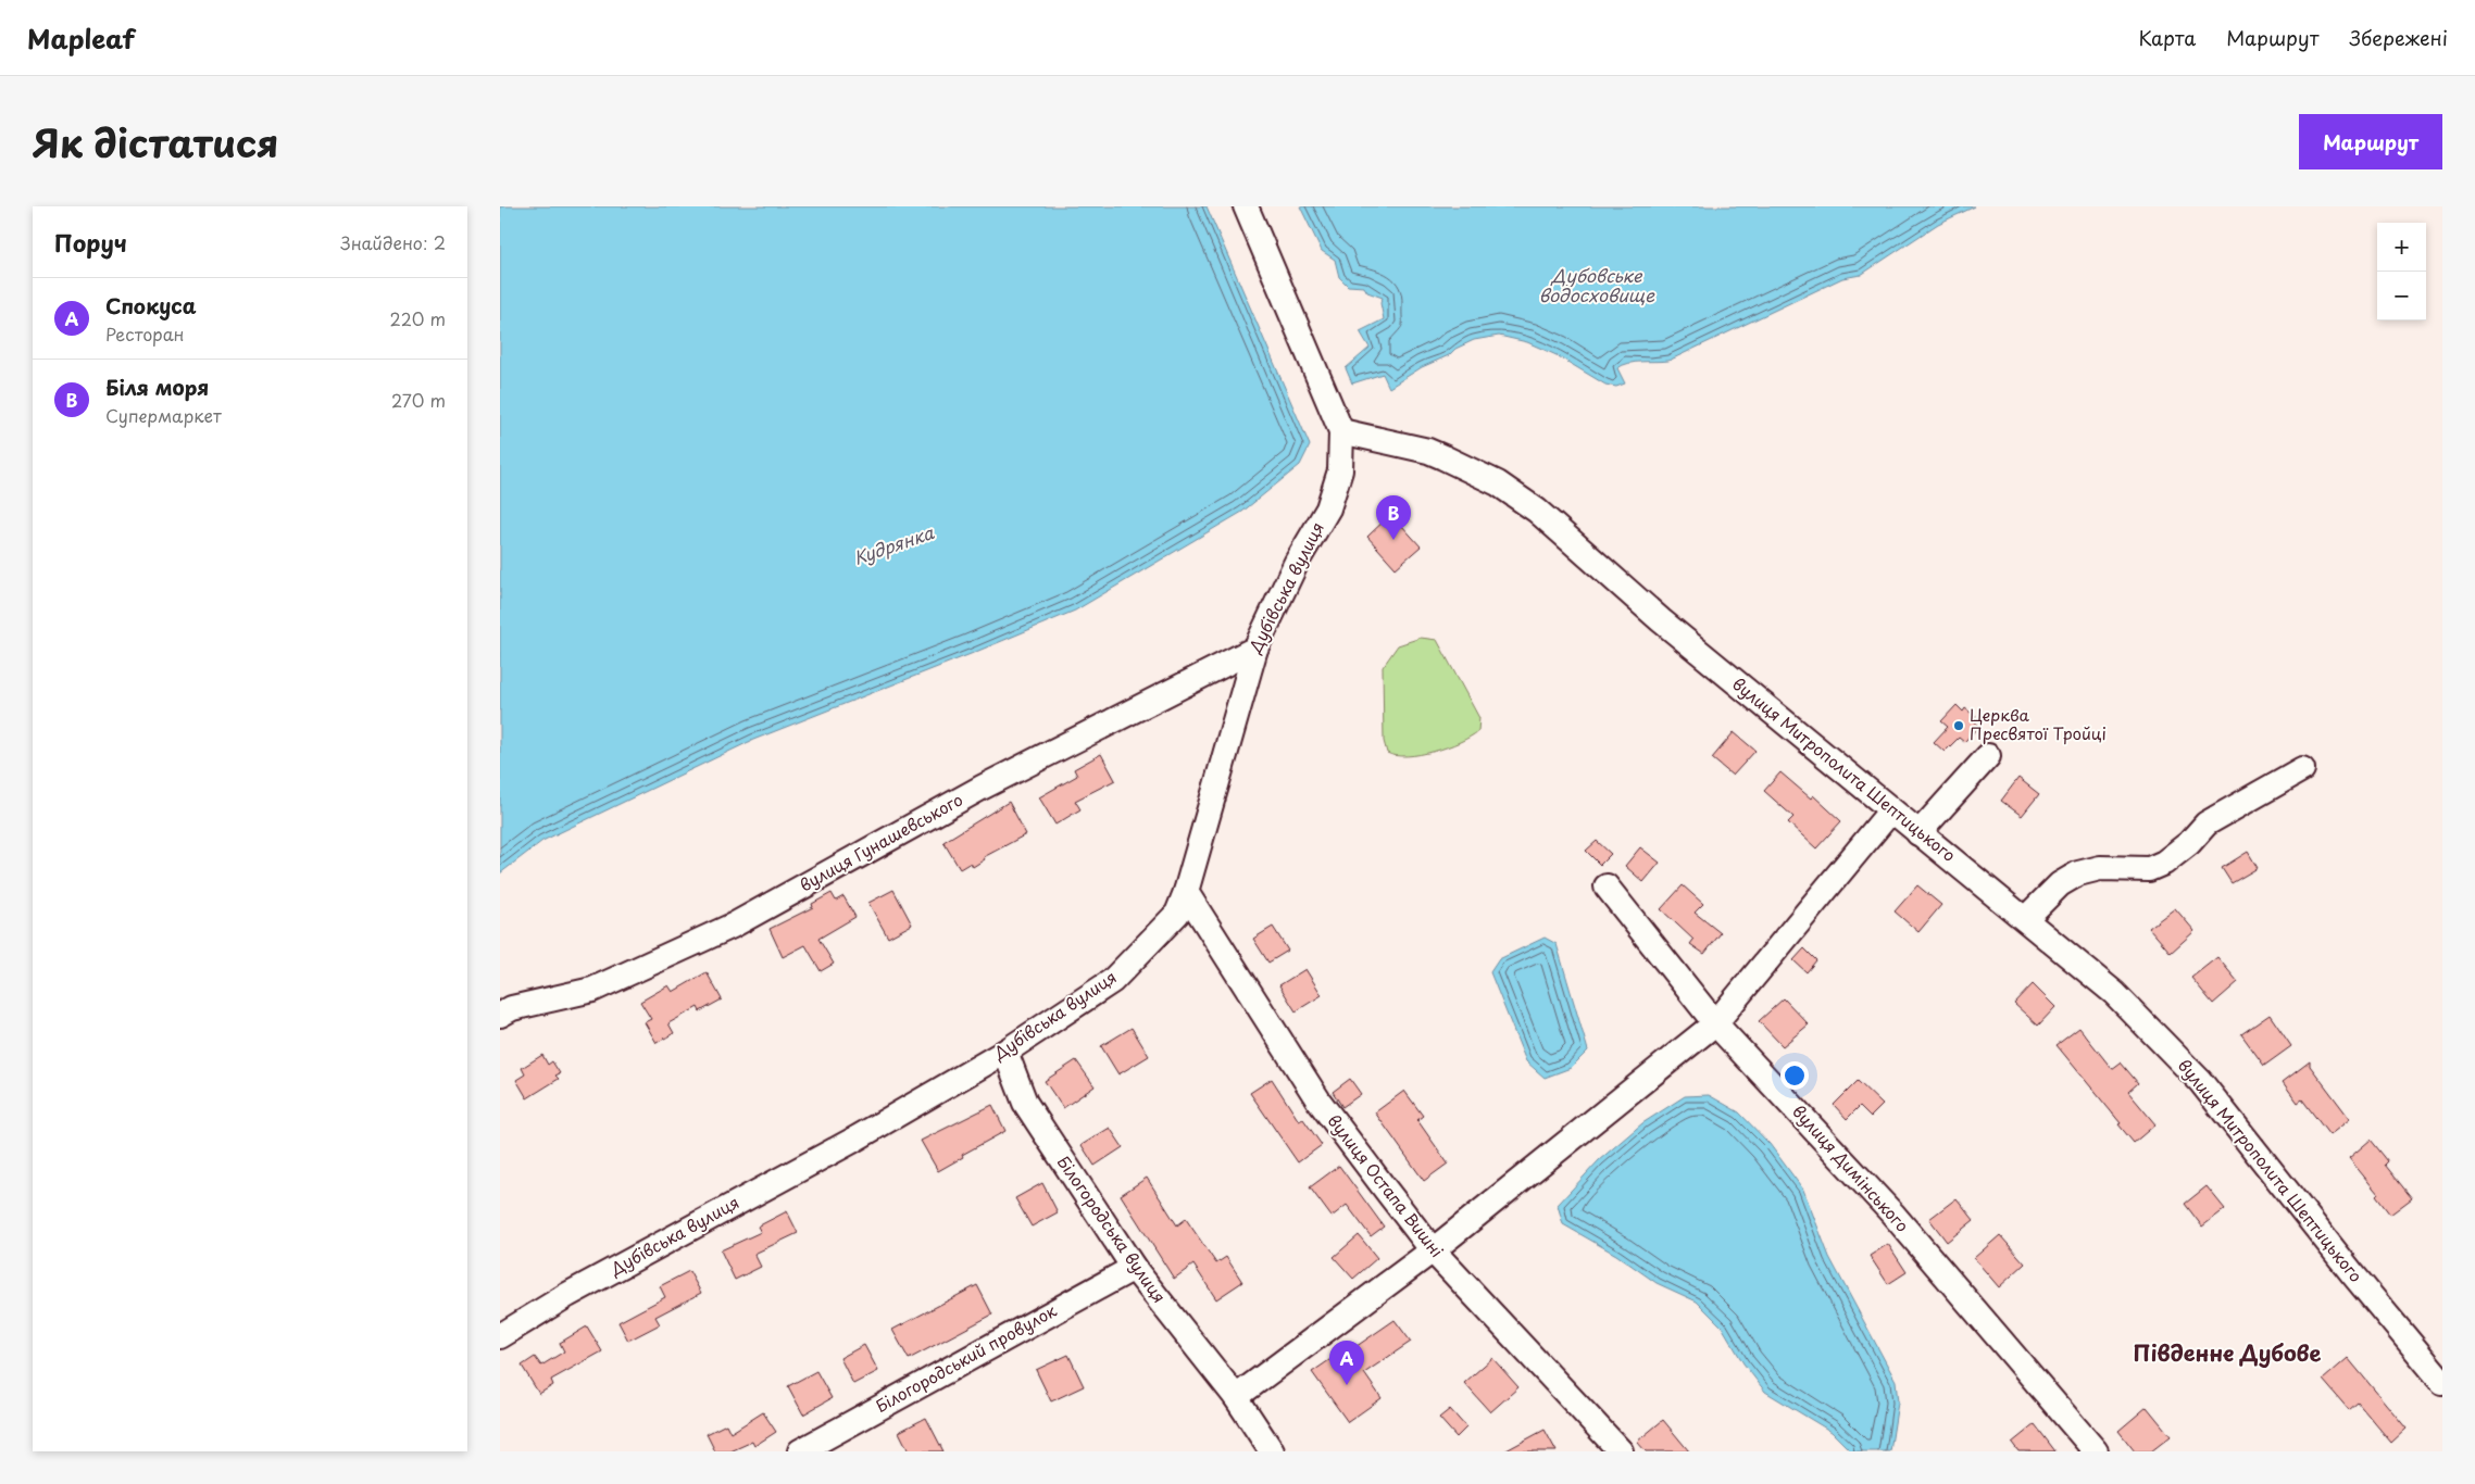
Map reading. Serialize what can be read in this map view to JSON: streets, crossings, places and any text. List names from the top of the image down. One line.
{"streets":{"street":["Дубівська вулиця","вулиця Митрополита Шептицького","вулиця Гунашевського","вулиця Димінського","вулиця Остапа Вишні","Білогородська вулиця","Білогородський провулок"]},"crossings":[["Дубівська вулиця","вулиця Митрополита Шептицького"],["Дубівська вулиця","вулиця Гунашевського"],["Дубівська вулиця","вулиця Остапа Вишні"],["Дубівська вулиця","Білогородська вулиця"],["Білогородська вулиця","Білогородський провулок"]],"districts":["Південне Дубове"],"water":["Дубовське водосховище","Кудрянка"],"places":["Церква Пресвятої Тройці"],"page":{"header":"Mapleaf","nav":["Карта","Маршрут","Збережені"],"title":"Як дістатися","buttons":"Маршрут","heading":["Поруч","Знайдено: 2"],"map_buttons":["+","−"],"list":[{"mark":"A","name":"Спокуса","note":"Ресторан","value":"220 m"},{"mark":"B","name":"Біля моря","note":"Супермаркет","value":"270 m"}],"pins":["B","A"]}}
